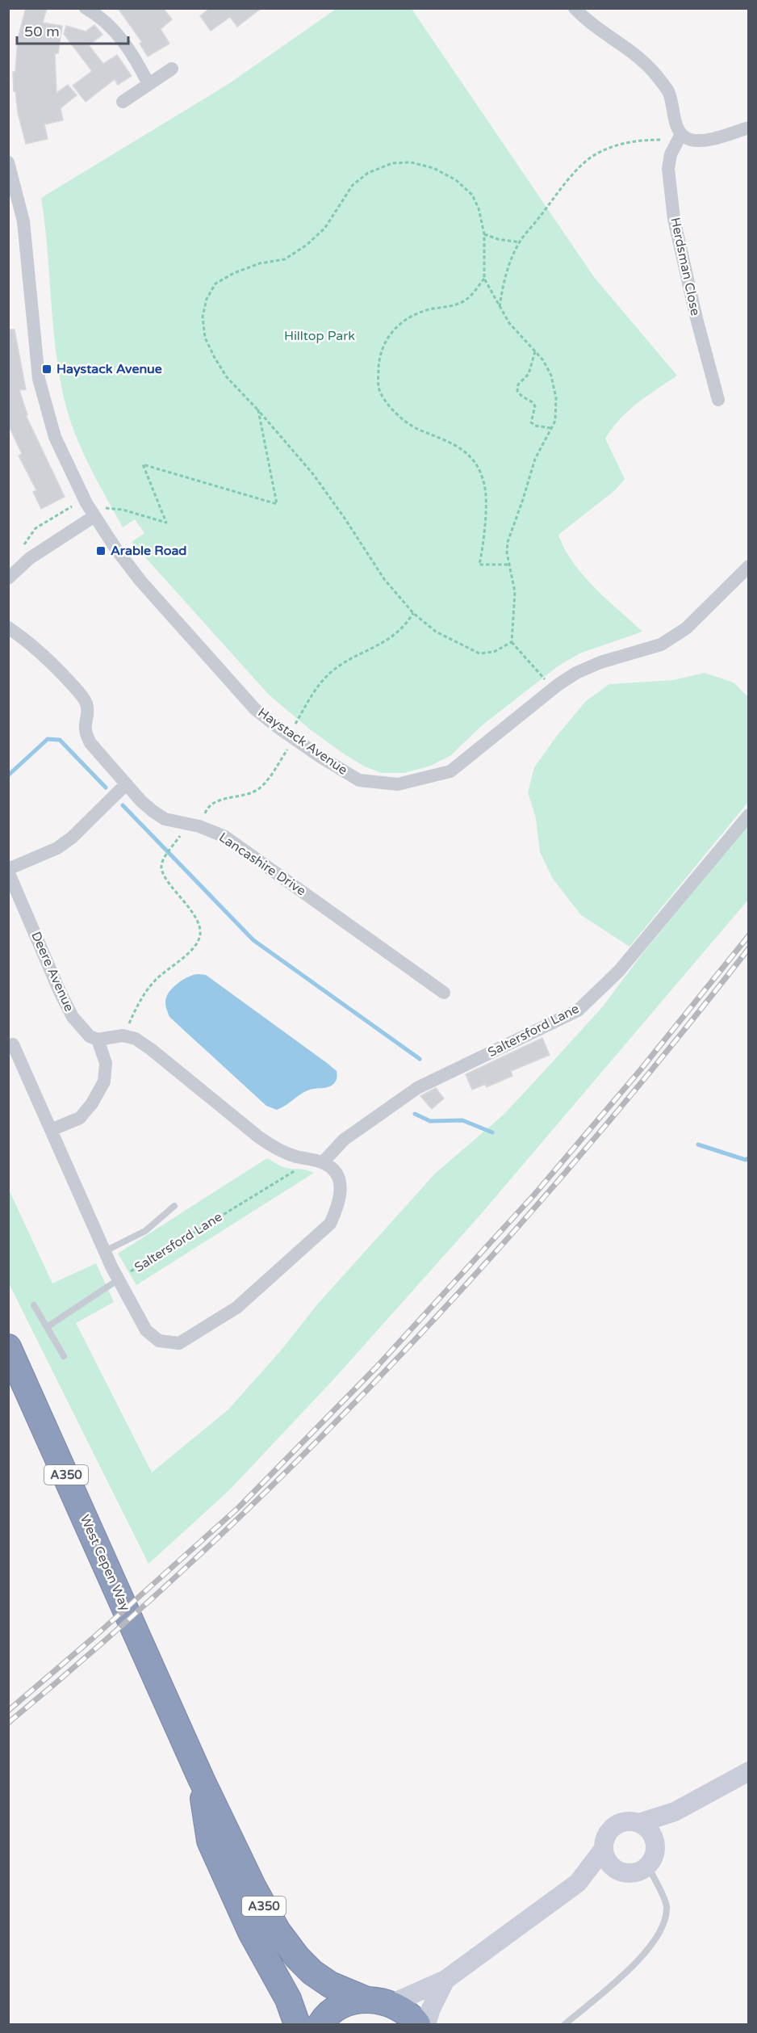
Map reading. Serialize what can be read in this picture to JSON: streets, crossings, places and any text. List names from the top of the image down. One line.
{"streets":{"highway":["A350","West Cepen Way"],"street":["Herdsman Close","Haystack Avenue","Lancashire Drive","Deere Avenue","Saltersford Lane"]},"parks":["Hilltop Park"],"places":{"transit":["Haystack Avenue","Arable Road"]},"scale_bar":"50 m"}
